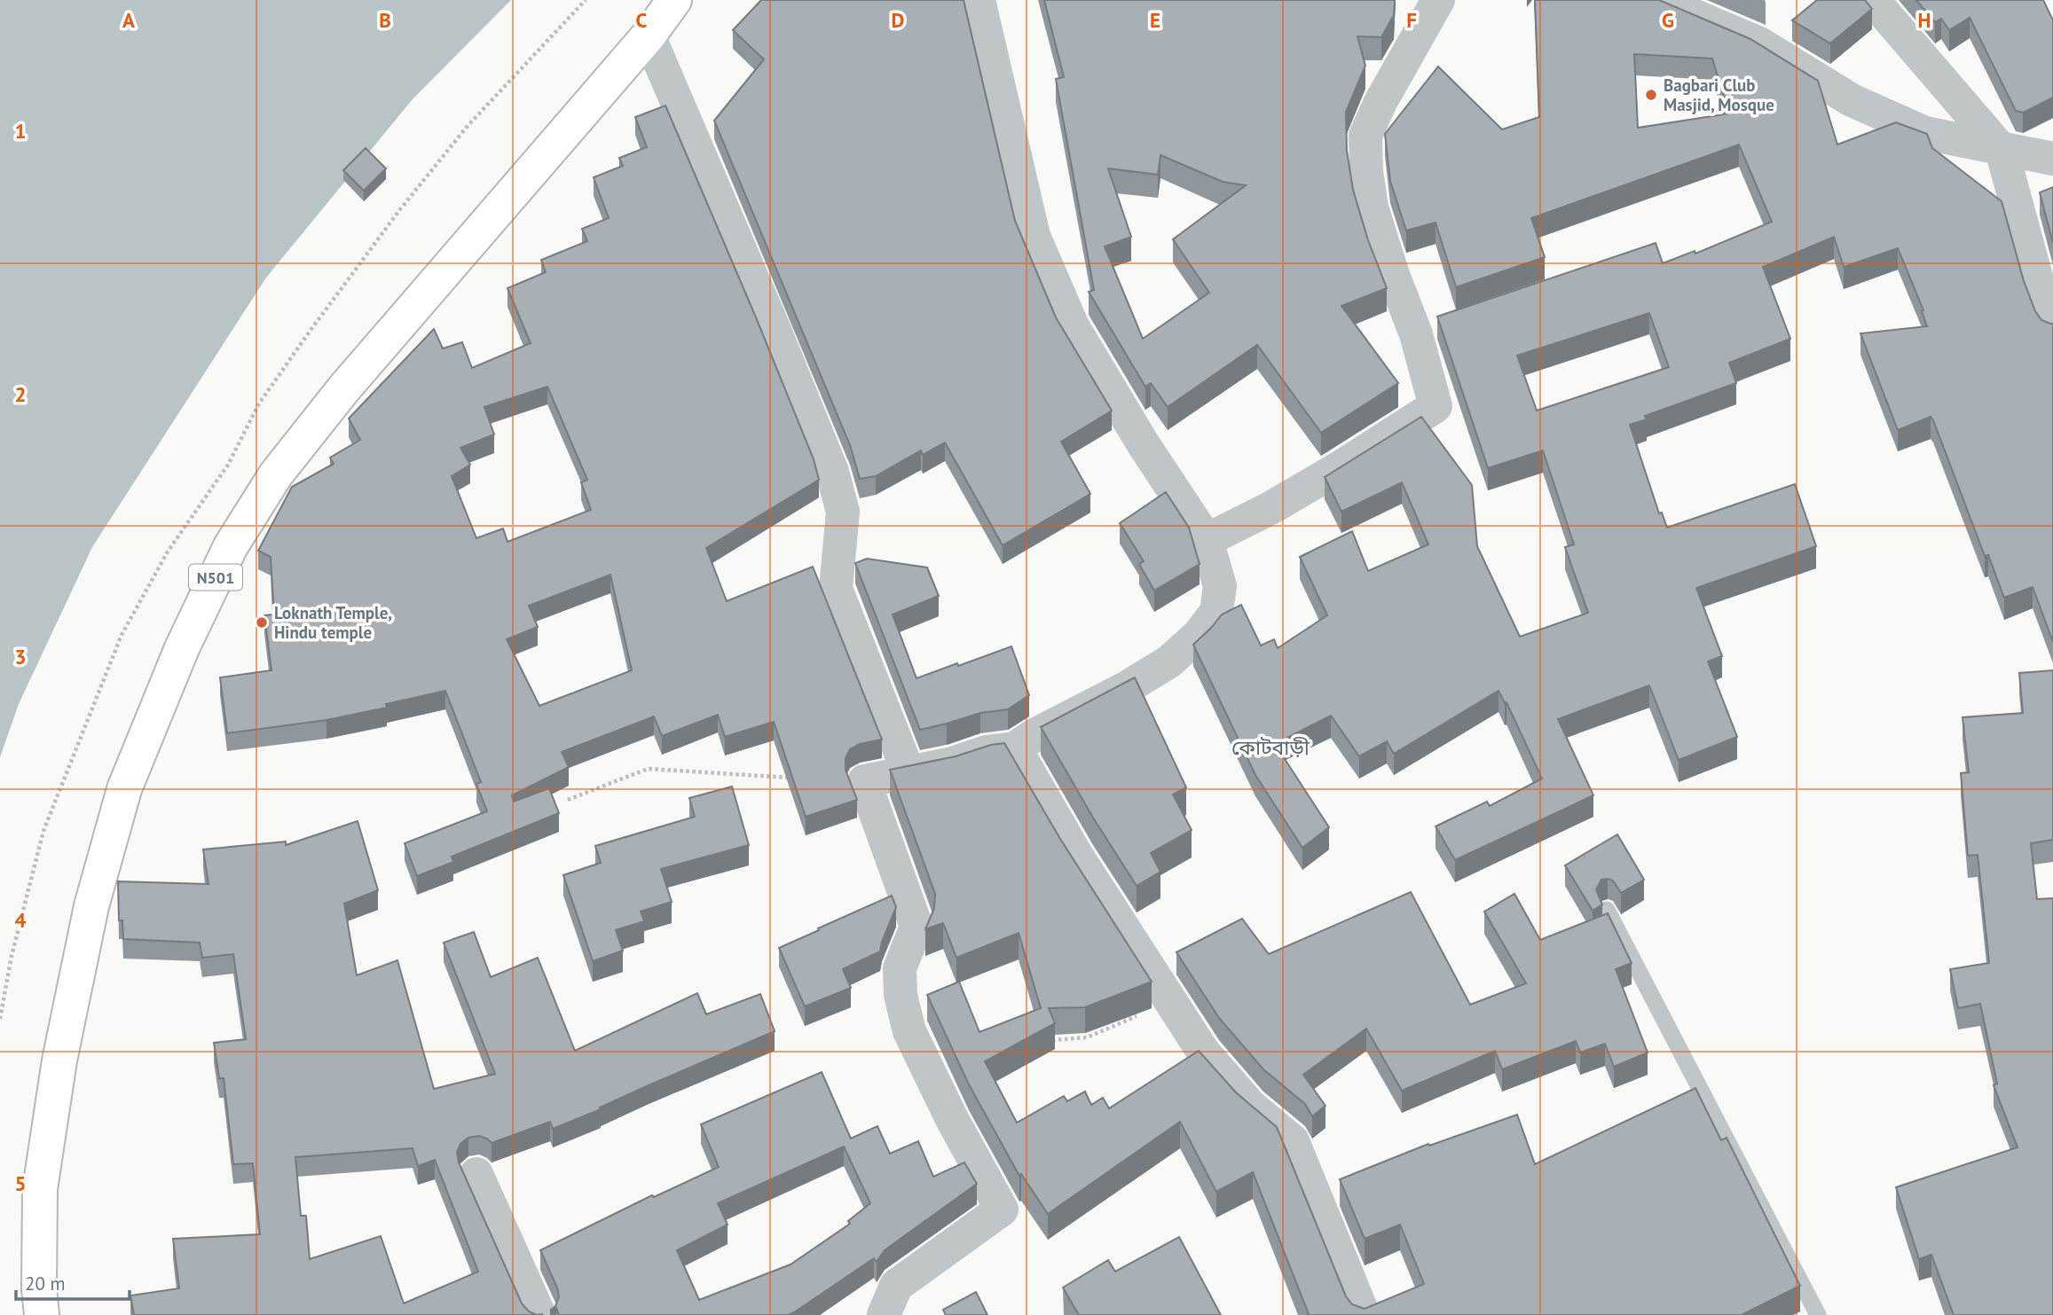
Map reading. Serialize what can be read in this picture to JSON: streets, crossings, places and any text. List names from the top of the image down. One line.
{"streets":{"highway":["N501"]},"districts":["কোটবাড়ী"],"places":["Bagbari Club Masjid, Mosque","Loknath Temple, Hindu temple"],"scale_bar":"20 m","grid":{"columns":["A","B","C","D","E","F","G","H"],"rows":["1","2","3","4","5"]}}
